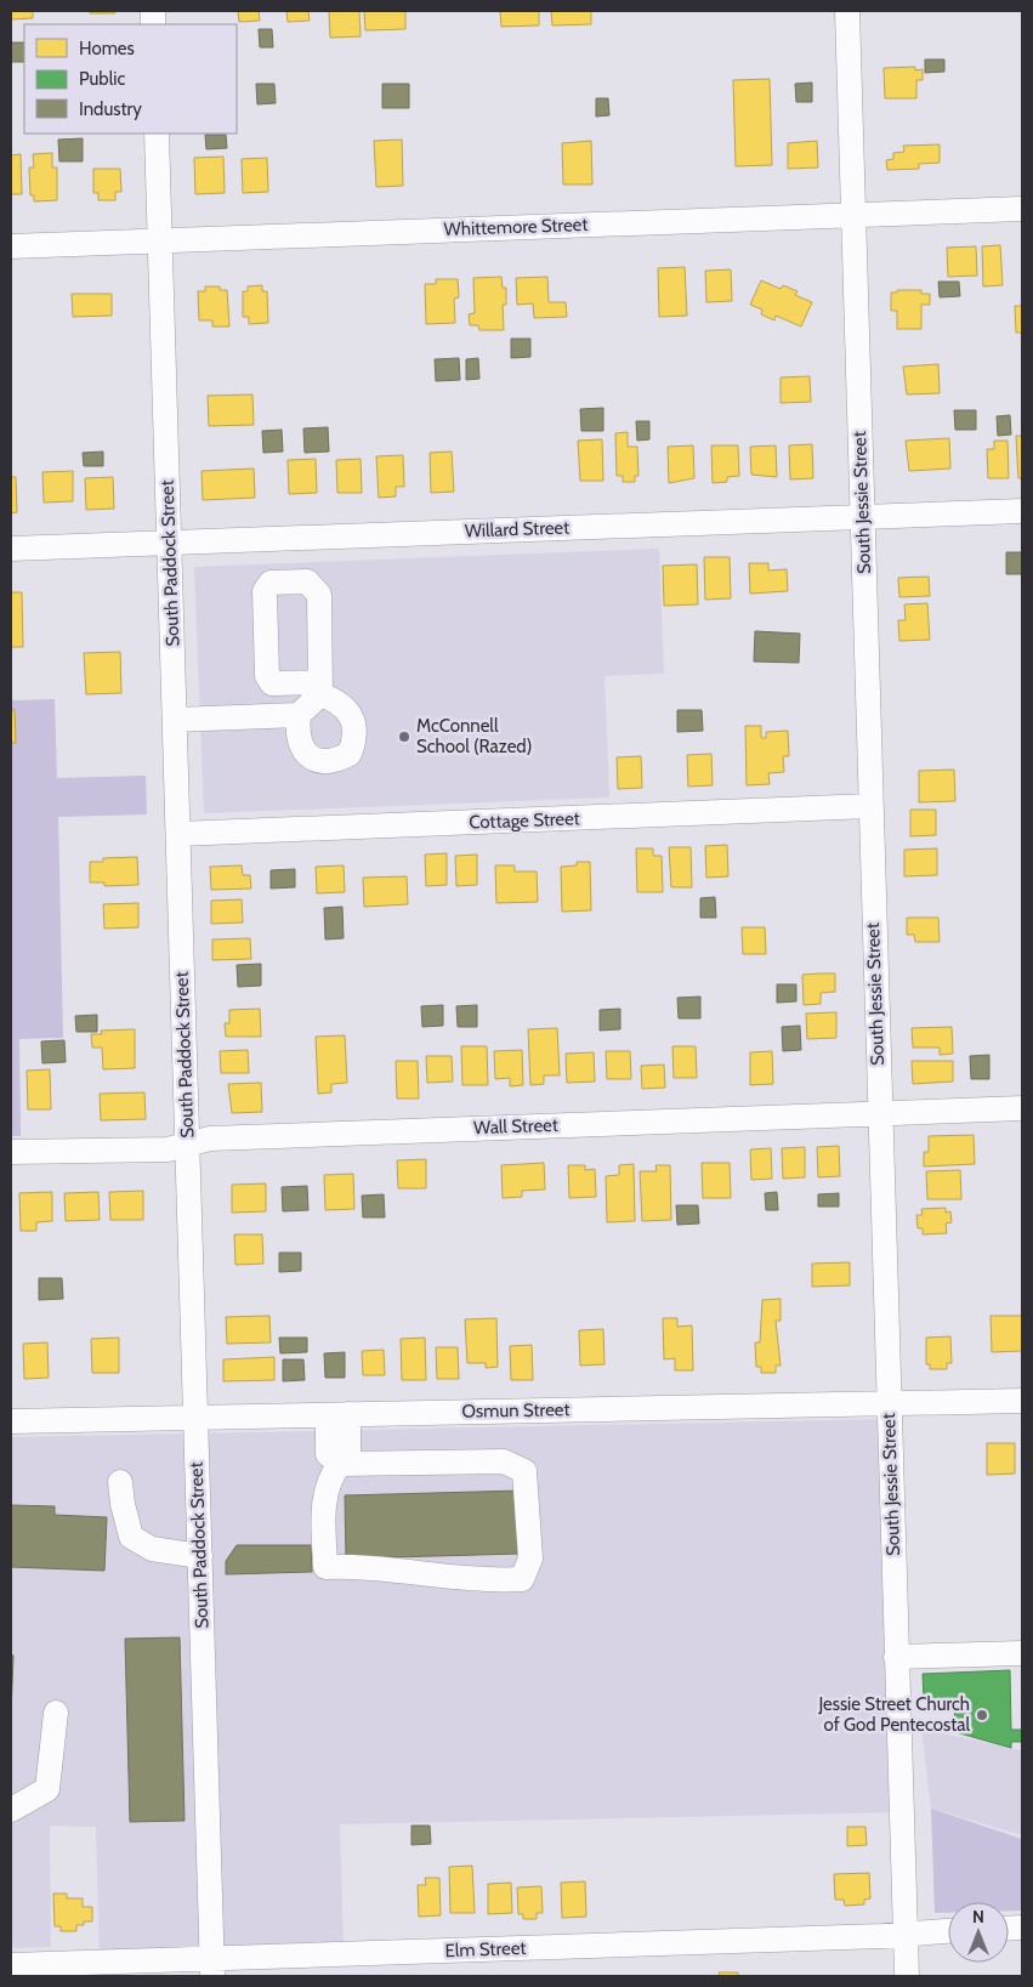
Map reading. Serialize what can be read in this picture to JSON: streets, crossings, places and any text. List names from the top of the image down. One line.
{"streets":{"street":["Whittemore Street","South Jessie Street","Willard Street","South Paddock Street","Cottage Street","Wall Street","Osmun Street","Elm Street"]},"crossings":[["Whittemore Street","South Jessie Street"],["Whittemore Street","South Paddock Street"],["South Jessie Street","Willard Street"],["South Jessie Street","Cottage Street"],["South Jessie Street","Wall Street"],["South Jessie Street","Osmun Street"],["South Jessie Street","Elm Street"],["Willard Street","South Paddock Street"],["South Paddock Street","Cottage Street"],["South Paddock Street","Wall Street"],["South Paddock Street","Osmun Street"],["South Paddock Street","Elm Street"]],"places":["McConnell School (Razed)","Jessie Street Church of God Pentecostal"],"legend":["Homes","Public","Industry"],"north":"top"}
